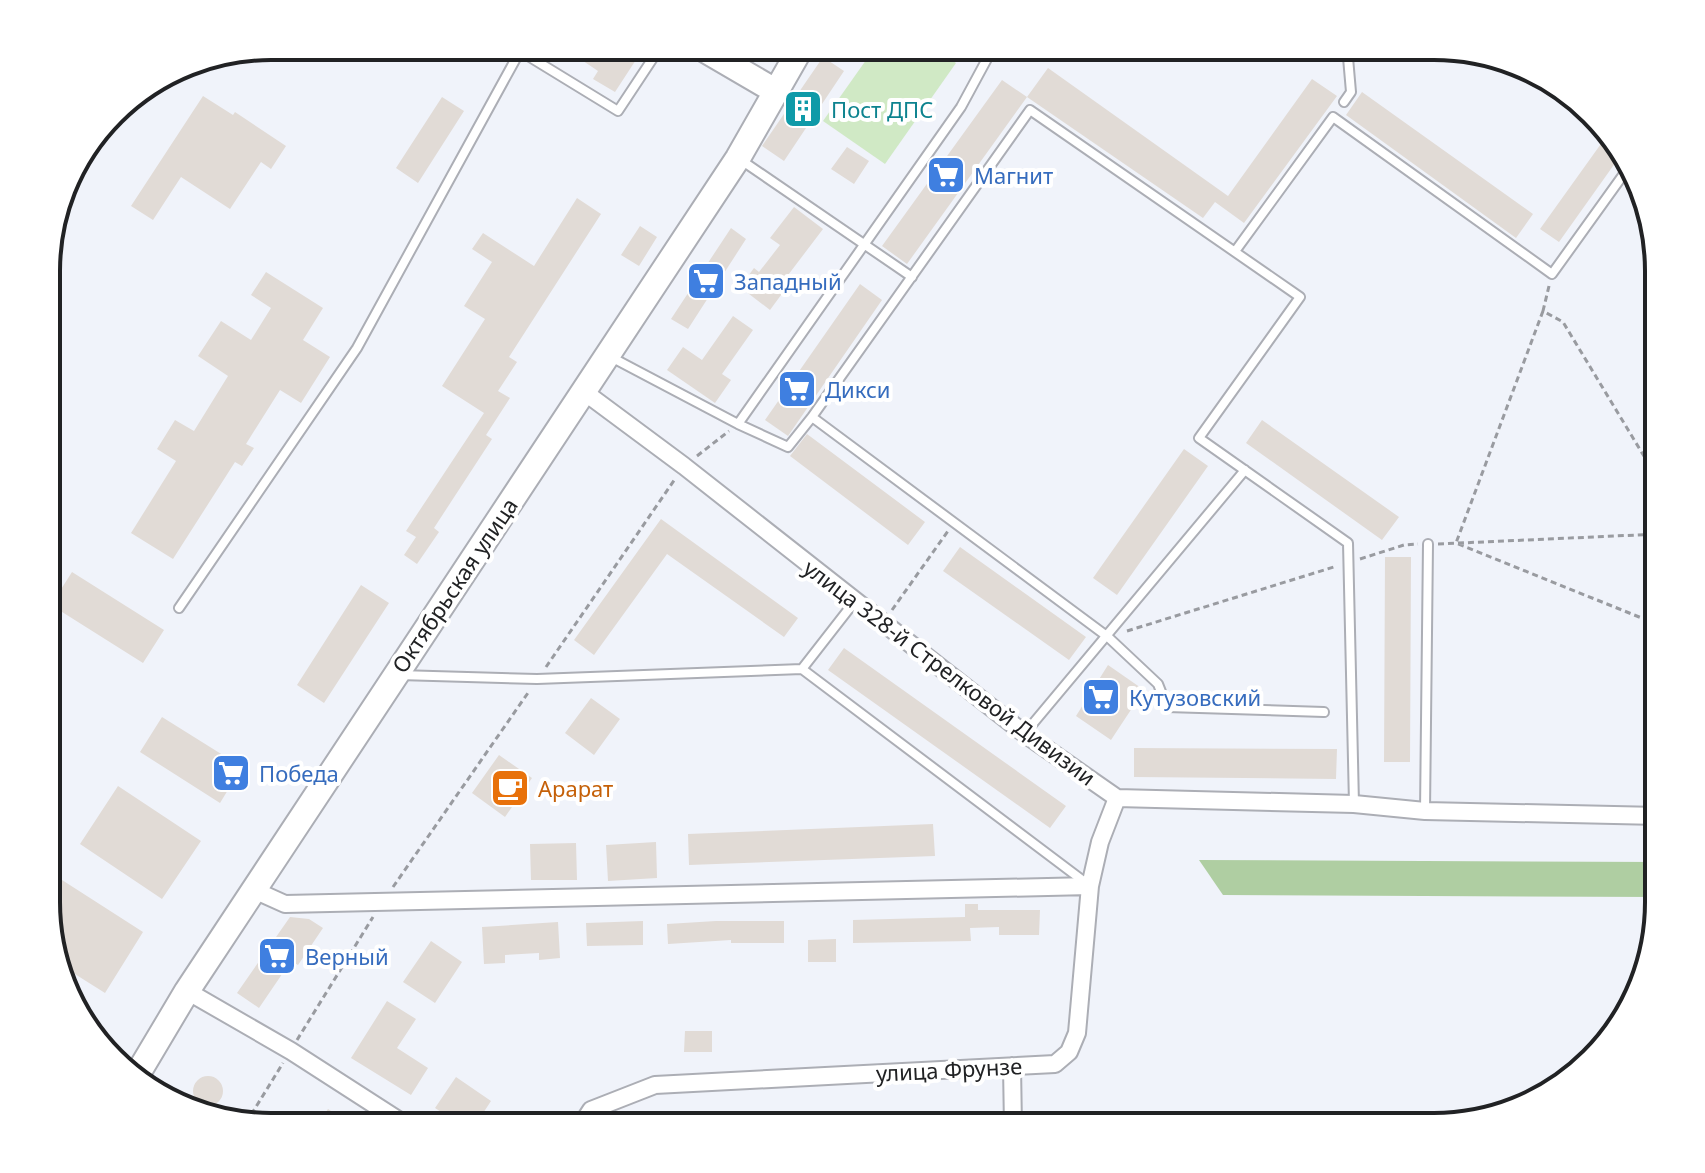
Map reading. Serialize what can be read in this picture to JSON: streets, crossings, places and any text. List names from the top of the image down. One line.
{"streets":{"main road":["Октябрьская улица"],"street":["улица 328-й Стрелковой Дивизии","улица Фрунзе"]},"crossings":[["Октябрьская улица","улица 328-й Стрелковой Дивизии"],["улица 328-й Стрелковой Дивизии","улица Фрунзе"]],"places":{"building":["Пост ДПС"],"supermarket":["Магнит","Западный","Дикси","Кутузовский","Победа","Верный"],"cafe":["Арарат"]}}
